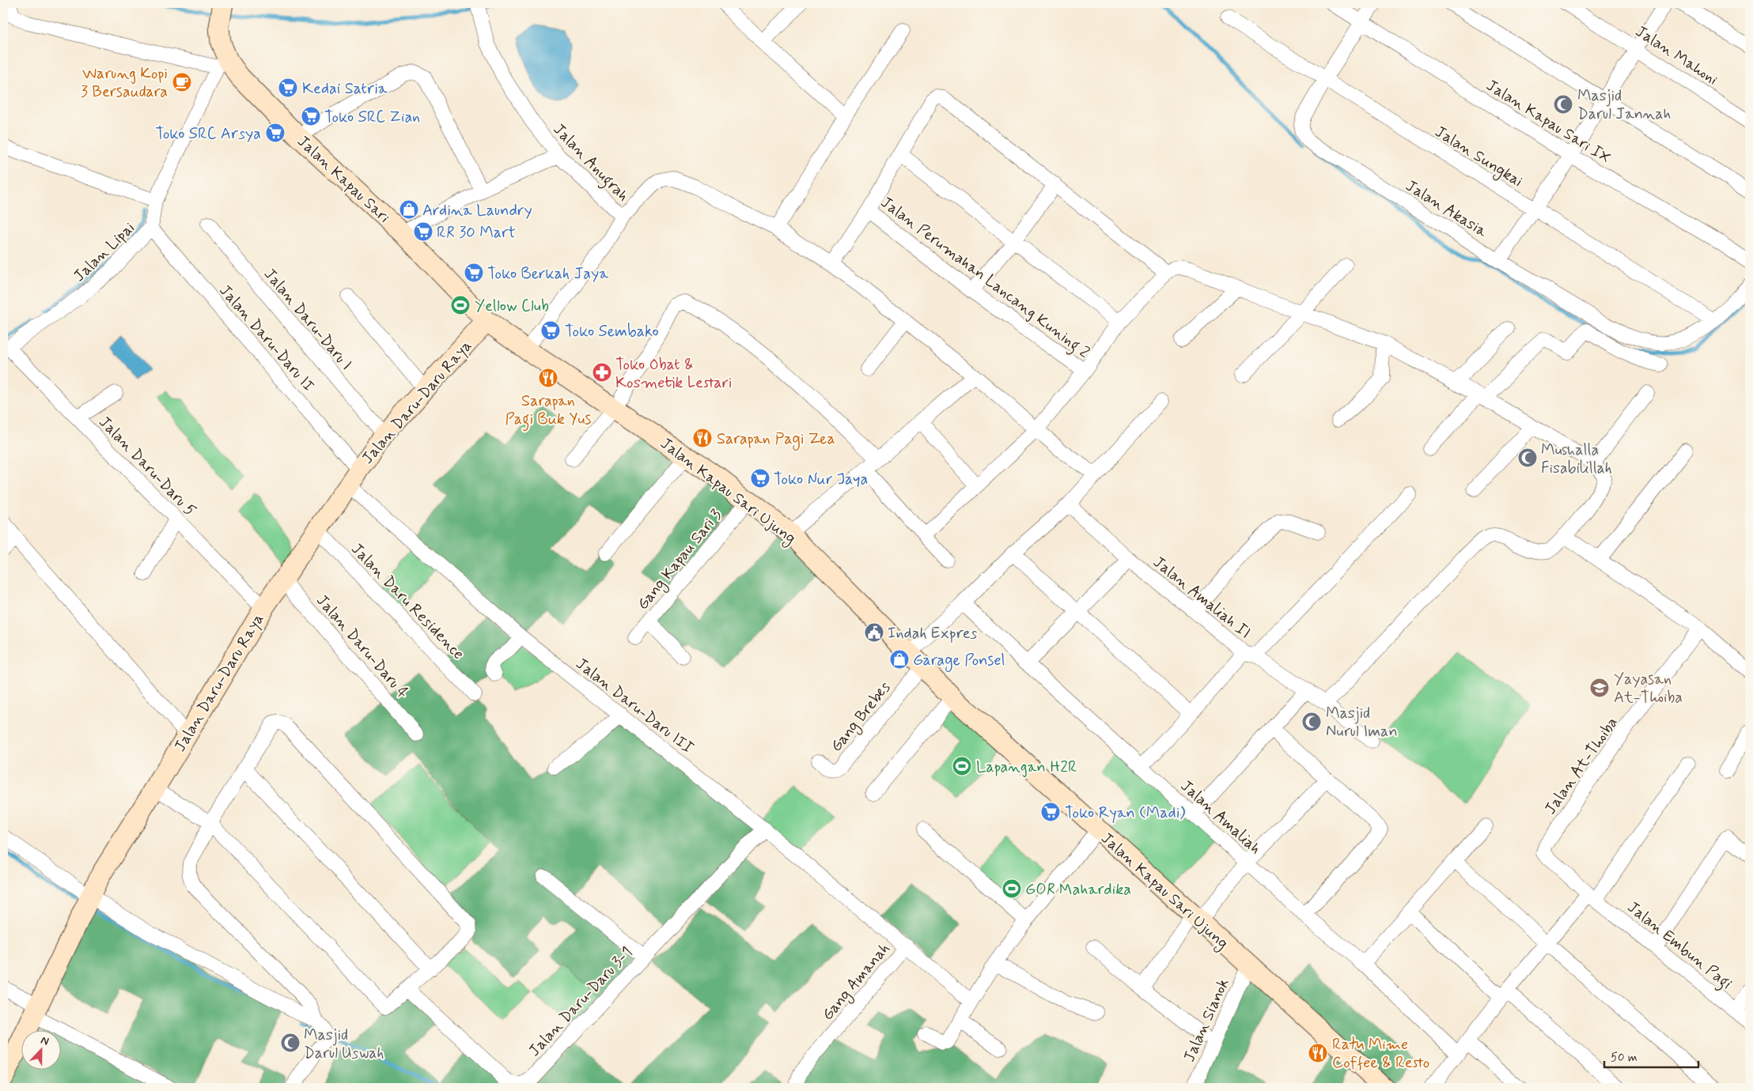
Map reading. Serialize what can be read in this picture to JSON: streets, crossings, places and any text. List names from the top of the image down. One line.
{"streets":{"main road":["Jalan Kapau Sari","Jalan Daru-Daru Raya","Jalan Kapau Sari Ujung"],"street":["Jalan Mahoni","Jalan Kapau Sari IX","Jalan Sungkai","Jalan Anugrah","Jalan Akasia","Jalan Lipai","Jalan Perumahan Lancang Kuning 2","Jalan Daru-Daru I","Jalan Daru-Daru II","Jalan Daru-Daru 5","Gang Kapau Sari 3","Jalan Amaliah II","Jalan Daru Residence","Jalan Daru-Daru 4","Jalan Daru-Daru III","Gang Brebes","Jalan At-Thoiba","Jalan Amaliah","Jalan Embun Pagi","Gang Amanah","Jalan Daru-Daru 3-1","Jalan Sianok"]},"crossings":[["Jalan Kapau Sari IX","Jalan Akasia"],["Jalan Sungkai","Jalan Akasia"],["Jalan Kapau Sari","Jalan Lipai"],["Jalan Kapau Sari","Jalan Daru-Daru Raya"],["Jalan Kapau Sari","Jalan Kapau Sari Ujung"],["Jalan Lipai","Jalan Daru-Daru II"],["Jalan Lipai","Jalan Daru-Daru 5"],["Jalan Daru-Daru I","Jalan Daru-Daru Raya"],["Jalan Daru-Daru II","Jalan Daru-Daru Raya"],["Jalan Daru-Daru II","Jalan Daru-Daru III"],["Jalan Daru-Daru Raya","Jalan Daru-Daru 5"],["Jalan Daru-Daru Raya","Jalan Kapau Sari Ujung"],["Jalan Daru-Daru Raya","Jalan Daru Residence"],["Jalan Daru-Daru Raya","Jalan Daru-Daru 4"],["Jalan Daru-Daru Raya","Jalan Daru-Daru III"],["Jalan Kapau Sari Ujung","Gang Kapau Sari 3"],["Jalan Kapau Sari Ujung","Gang Brebes"],["Jalan Kapau Sari Ujung","Jalan Sianok"],["Jalan Daru-Daru III","Gang Amanah"],["Jalan Daru-Daru III","Jalan Daru-Daru 3-1"],["Jalan At-Thoiba","Jalan Embun Pagi"]],"places":{"cafe":["Warung Kopi 3 Bersaudara"],"supermarket":["Kedai Satria","Toko SRC Zian","Toko SRC Arsya","RR 30 Mart","Toko Berkah Jaya","Toko Sembako","Toko Nur Jaya","Toko Ryan (Madi)"],"mosque":["Masjid Darul Jannah","Mushalla Fisabilillah","Masjid Nurul Iman","Masjid Darul Uswah"],"shop":["Ardina Laundry","Garage Ponsel"],"sports":["Yellow Club","Lapangan H2R","GOR Mahardika"],"pharmacy":["Toko Obat & Kosmetik Lestari"],"restaurant":["Sarapan Pagi Buk Yus","Sarapan Pagi Zea","Ratu Mime Coffee & Resto"],"public building":["Indah Expres"],"school or university":["Yayasan At-Thoiba"]},"scale_bar":"50 m","north":"top"}
